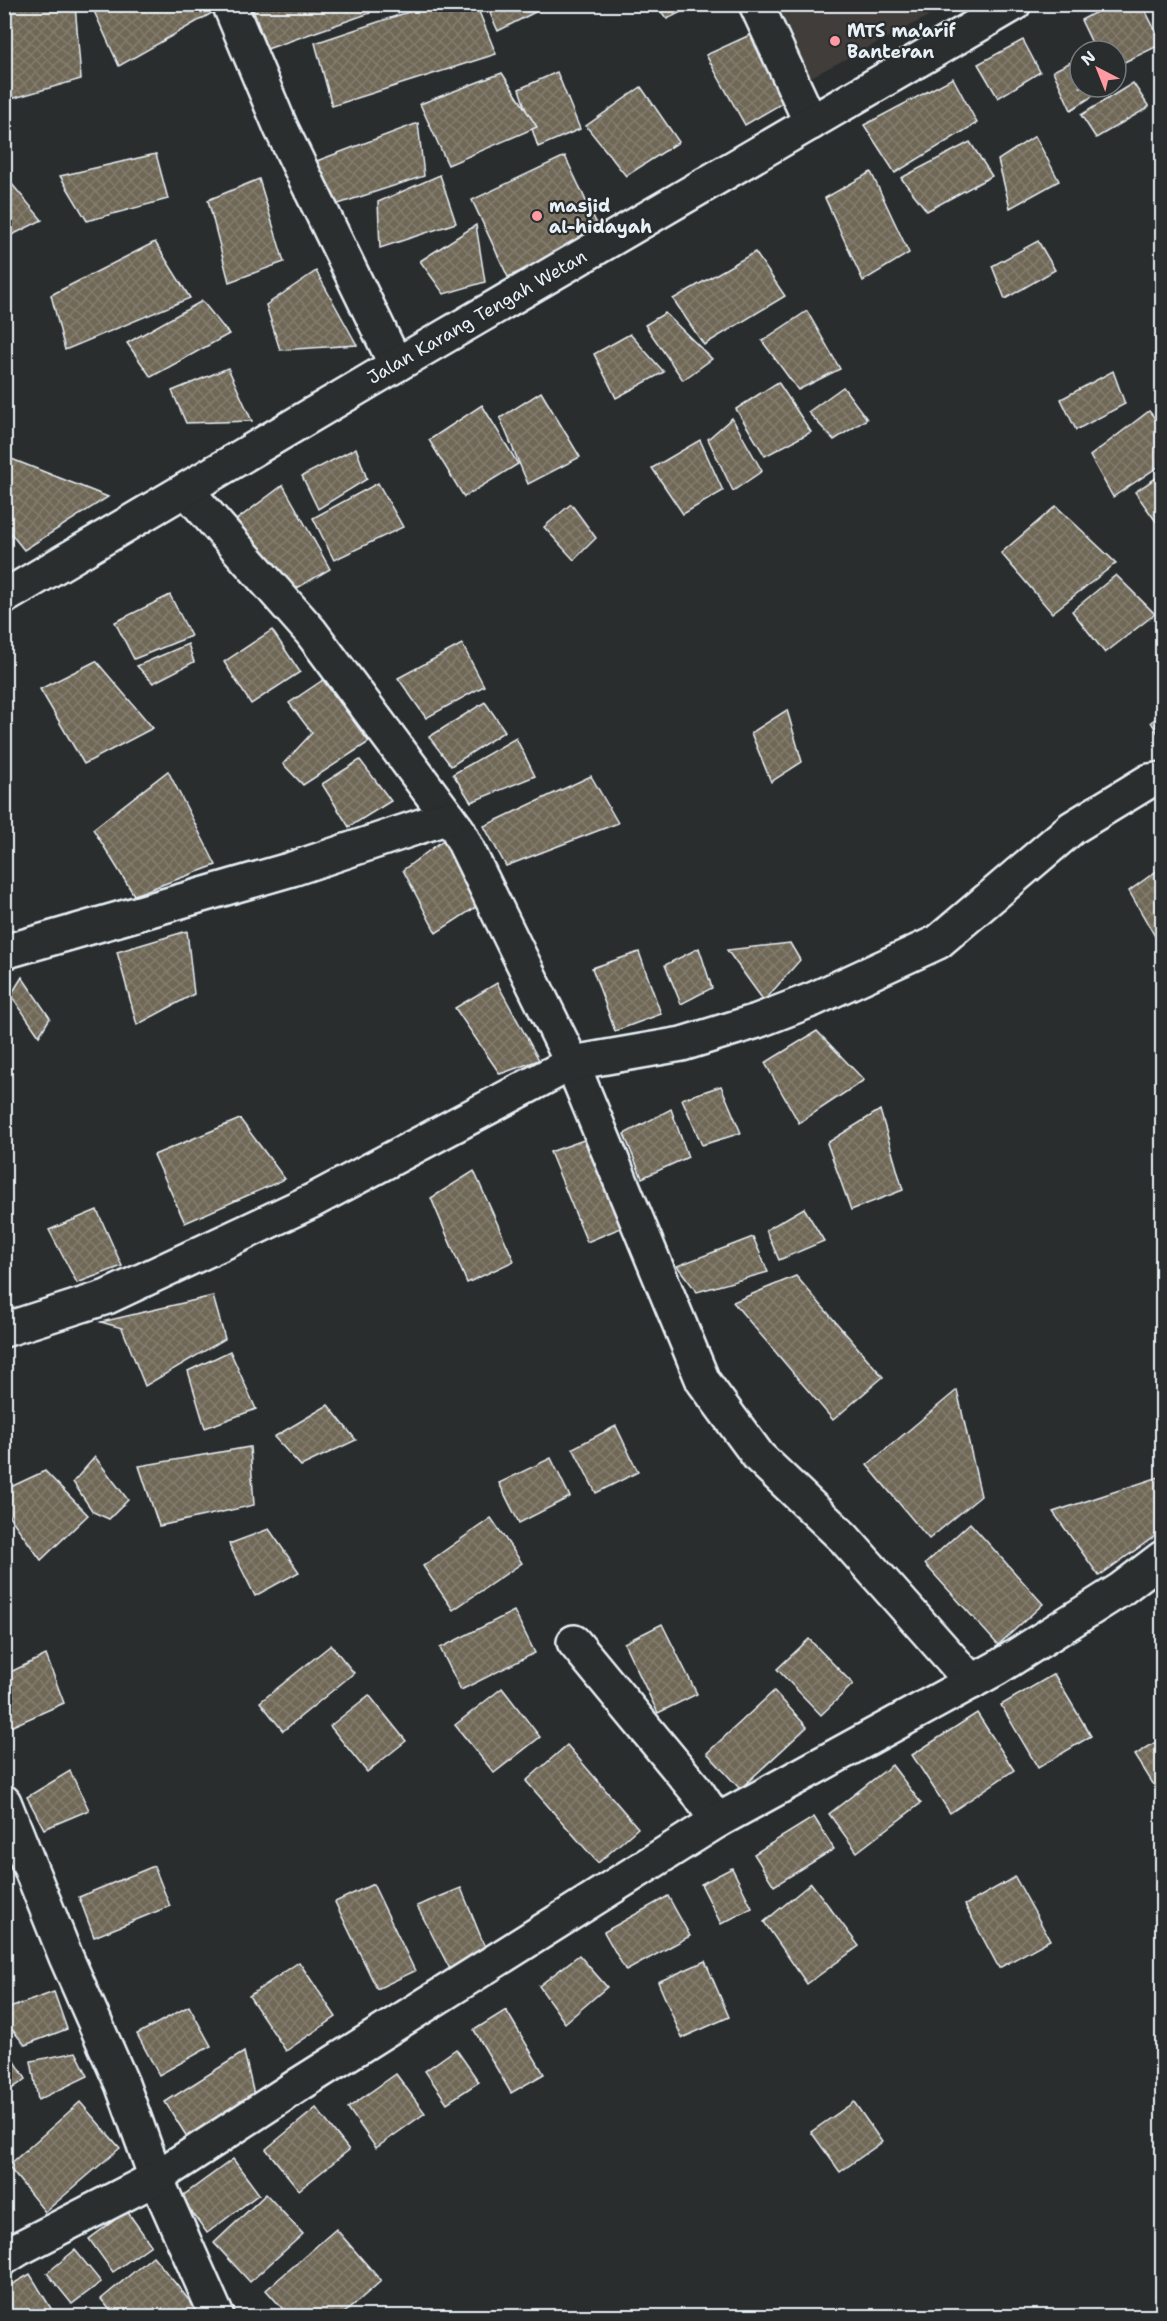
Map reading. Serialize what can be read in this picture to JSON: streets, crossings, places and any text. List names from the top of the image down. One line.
{"streets":{"street":["Jalan Karang Tengah Wetan"]},"places":["MTS ma'arif Banteran","masjid al-hidayah"],"north":"top left"}
